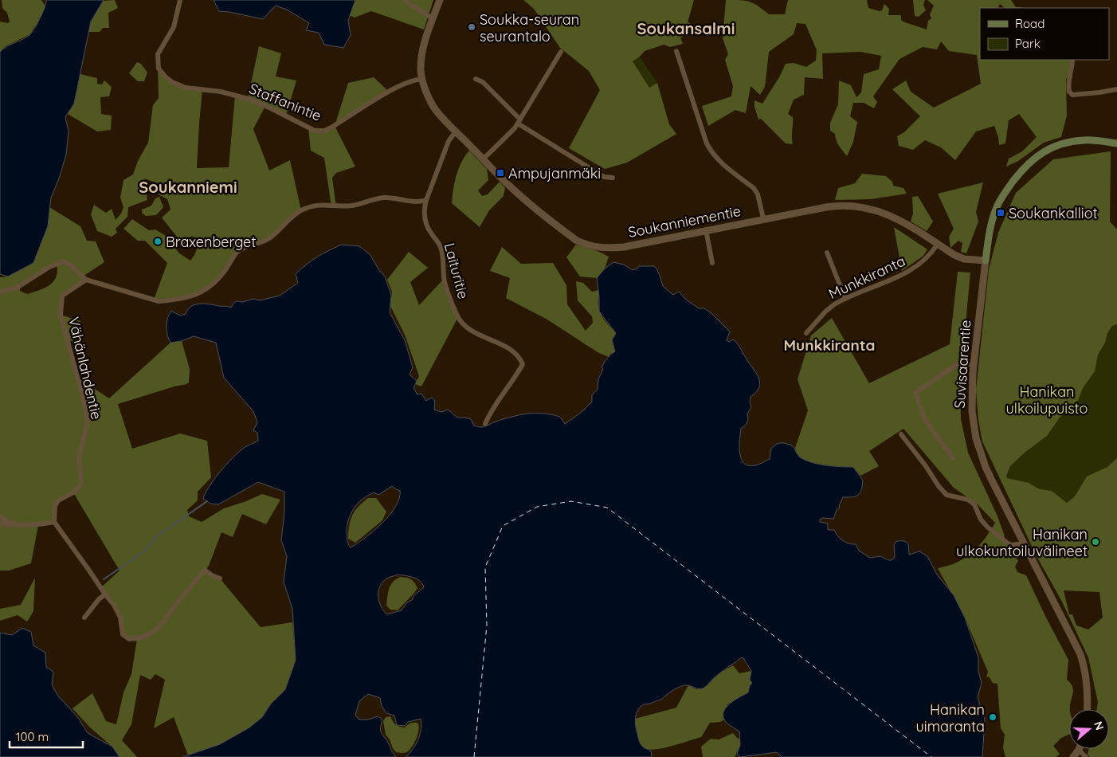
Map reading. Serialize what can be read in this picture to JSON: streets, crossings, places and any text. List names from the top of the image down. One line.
{"streets":{"main road":["Suvisaarentie"],"street":["Staffanintie","Soukanniementie","Laituritie","Munkkiranta","Vähänlahdentie"]},"crossings":[["Staffanintie","Soukanniementie"],["Soukanniementie","Munkkiranta"],["Soukanniementie","Suvisaarentie"]],"districts":["Soukansalmi","Soukanniemi","Munkkiranta"],"parks":["Hanikan ulkoilupuisto"],"places":{"other":["Soukka-seuran seurantalo","Braxenberget","Hanikan ulkokuntoiluvälineet","Hanikan uimaranta"],"transit":["Ampujanmäki","Soukankalliot"]},"legend":["Road","Park"],"scale_bar":"100 m","north":"right"}
